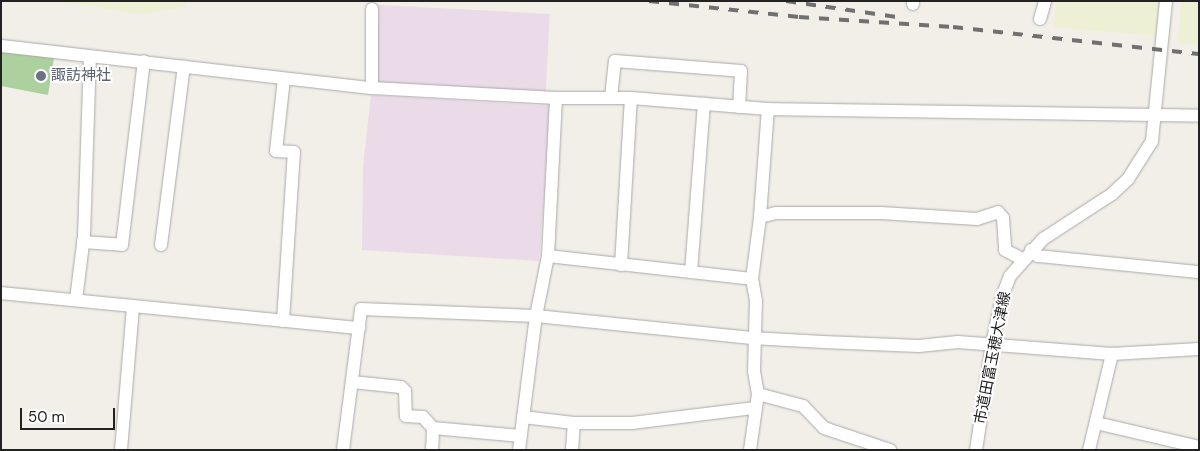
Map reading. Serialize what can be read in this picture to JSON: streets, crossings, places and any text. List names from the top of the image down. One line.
{"streets":{"street":["市道田富玉穂大津線"]},"places":["諏訪神社"],"scale_bar":"50 m"}
